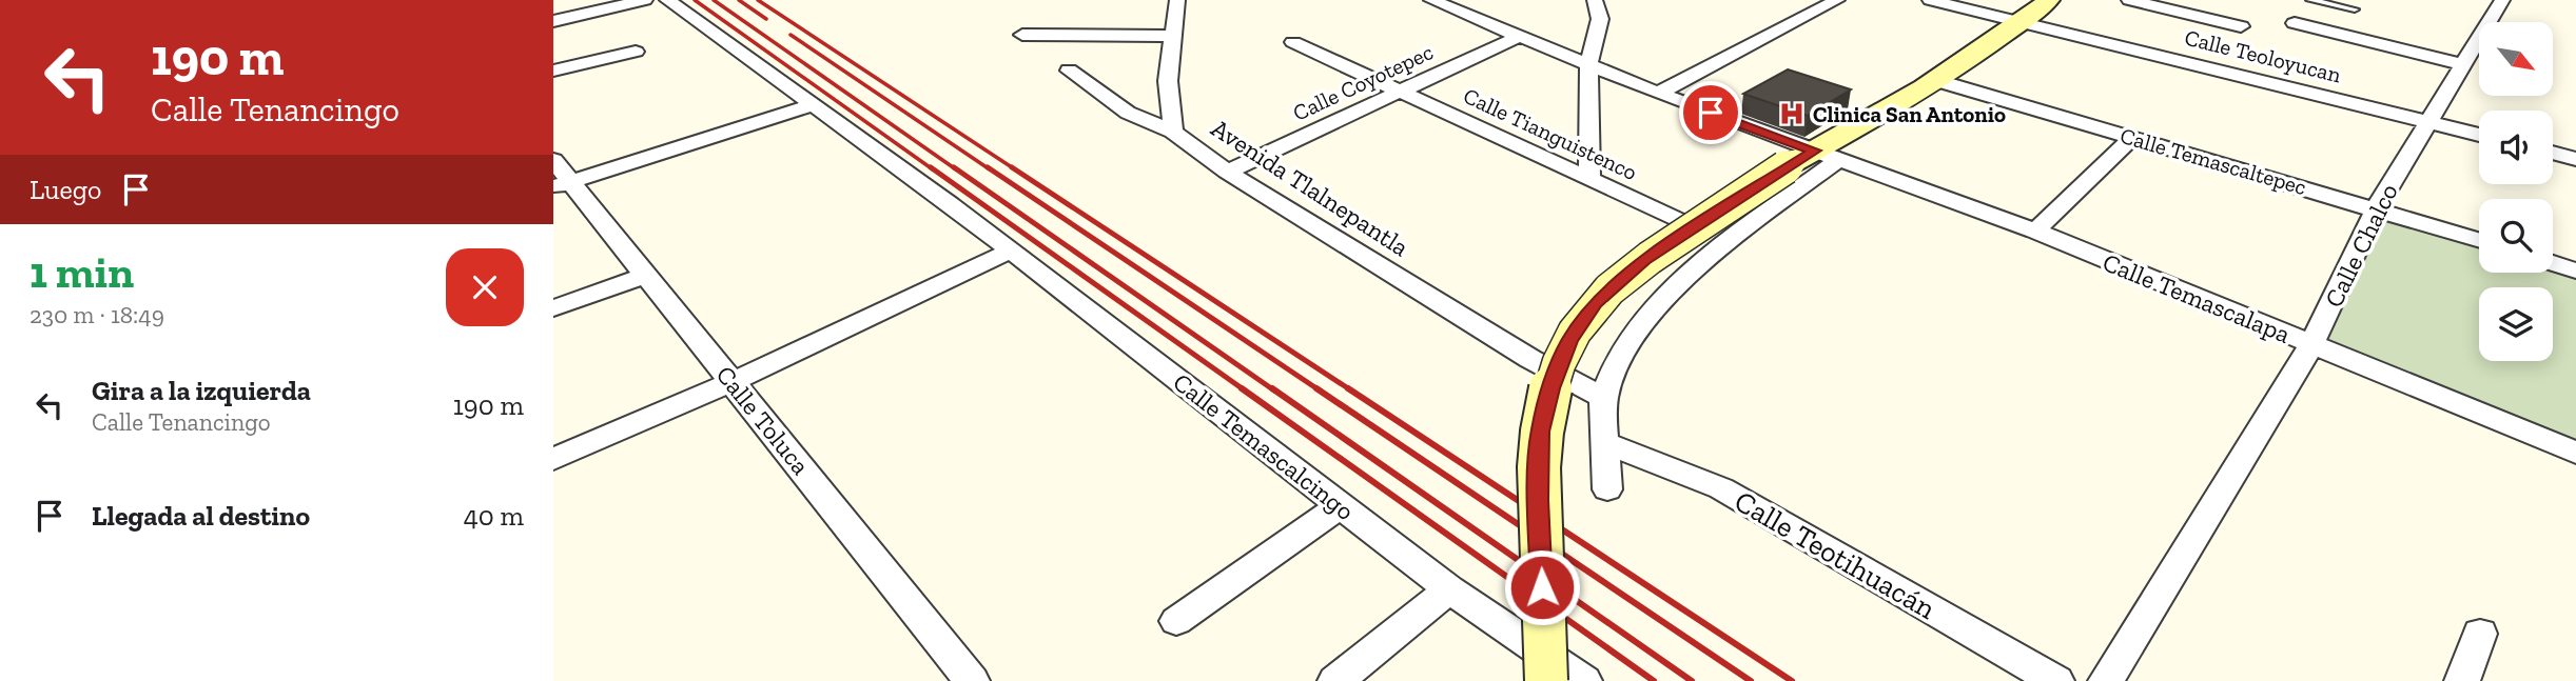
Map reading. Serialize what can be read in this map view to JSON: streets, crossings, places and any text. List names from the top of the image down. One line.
{"streets":{"street":["Calle Teoloyucan","Calle Coyotepec","Calle Tianguistenco","Calle Temascaltepec","Avenida Tlalnepantla","Calle Chalco","Calle Temascalapa","Calle Toluca","Calle Temascalcingo","Calle Teotihuacán"]},"crossings":[["Calle Teoloyucan","Calle Chalco"],["Calle Coyotepec","Calle Tianguistenco"],["Calle Coyotepec","Avenida Tlalnepantla"],["Calle Coyotepec","Calle Temascalapa"],["Calle Temascaltepec","Calle Chalco"],["Calle Chalco","Calle Temascalapa"]],"places":{"hospital":["Clinica San Antonio"]},"north":"bottom right","page":{"turn":["190 m","Calle Tenancingo"],"then":"Luego","heading":["1 min","230 m · 18:49"],"list":[{"name":"Gira a la izquierda","note":"Calle Tenancingo","value":"190 m"},{"name":"Llegada al destino","value":"40 m"}]}}
